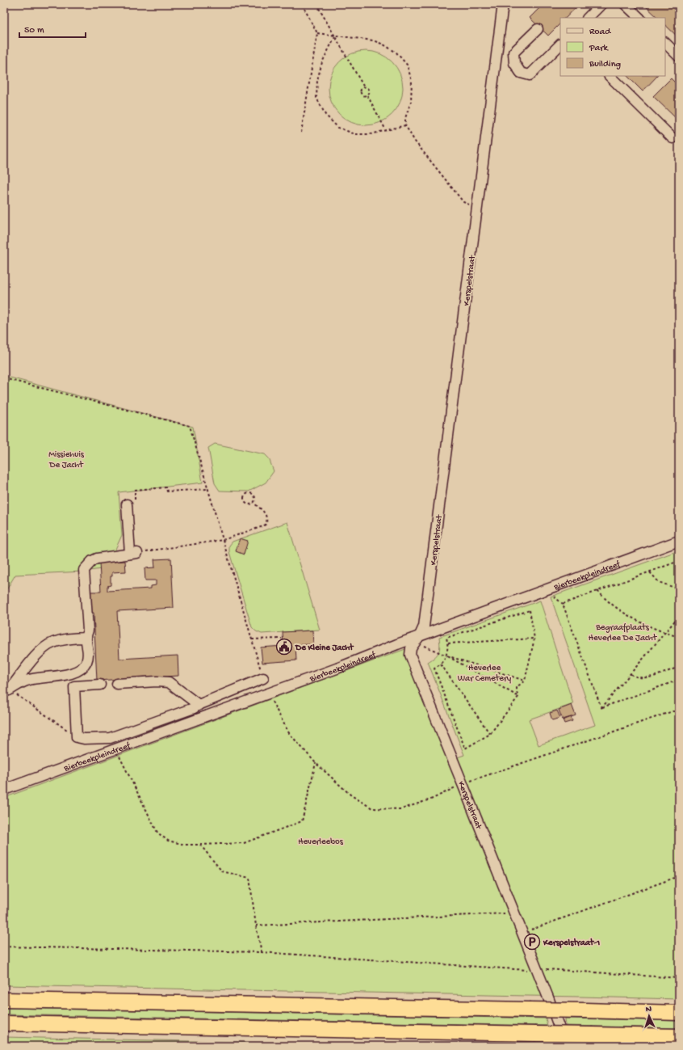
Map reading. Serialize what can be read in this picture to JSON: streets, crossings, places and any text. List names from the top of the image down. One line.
{"streets":{"street":["Kerspelstraat","Bierbeekpleindreef"]},"crossings":[["Kerspelstraat","Bierbeekpleindreef"]],"parks":["Missiehuis De Jacht","Begraafplaats Heverlee De Jacht","Heverlee War Cemetery","Heverleebos"],"places":{"public building":["De Kleine Jacht"],"parking":["Kerspelstraat-1"]},"legend":["Road","Park","Building"],"scale_bar":"50 m","north":"top"}
